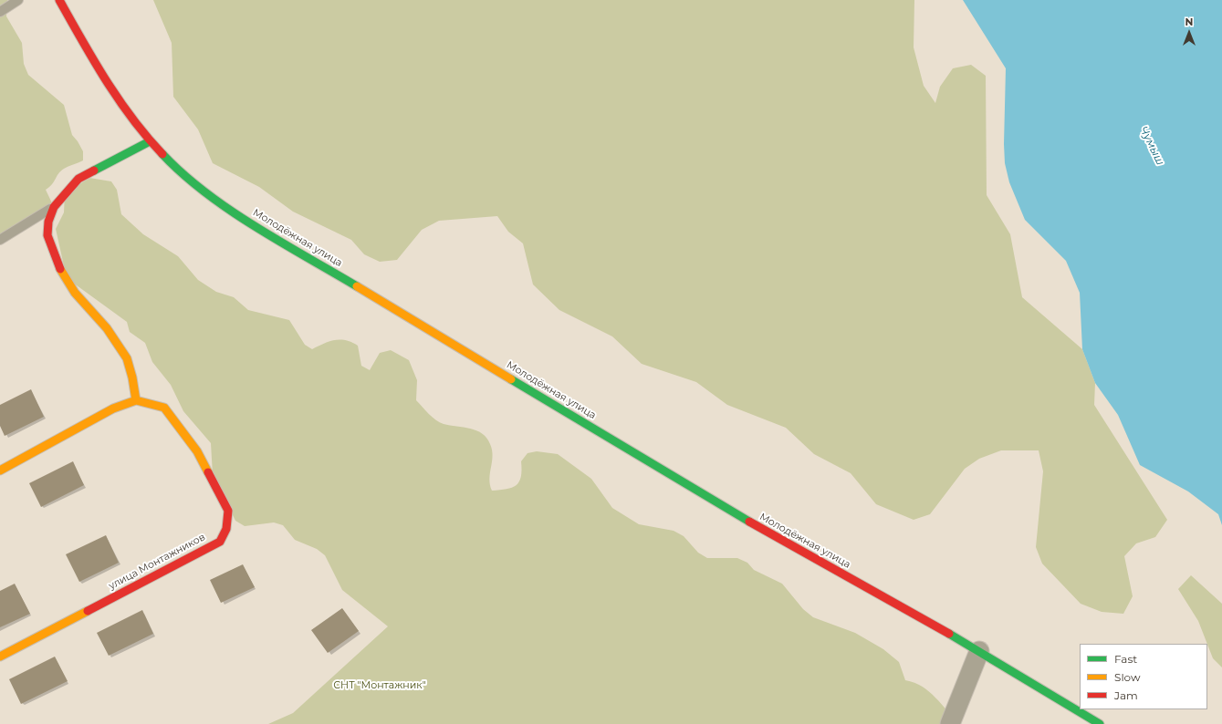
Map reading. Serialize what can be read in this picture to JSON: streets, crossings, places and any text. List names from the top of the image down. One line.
{"streets":{"street":["Молодёжная улица","улица Монтажников"]},"water":["Чумыш"],"parks":["СНТ \"Монтажник\""],"legend":["Fast","Slow","Jam"],"north":"top"}
